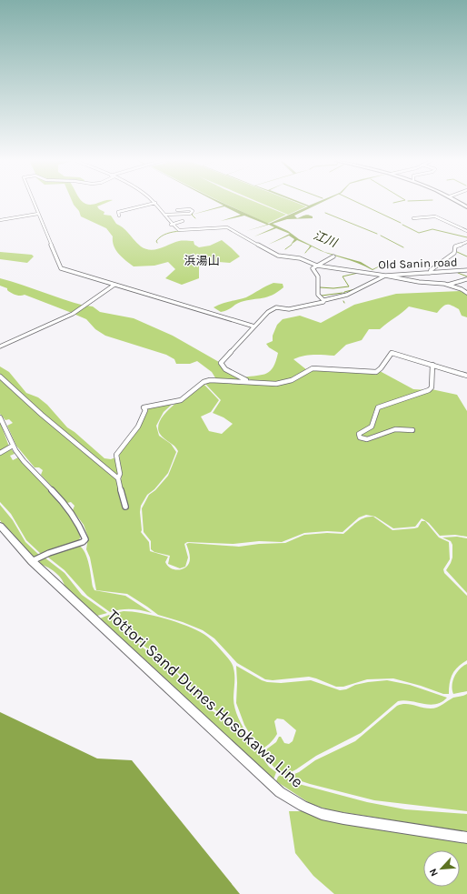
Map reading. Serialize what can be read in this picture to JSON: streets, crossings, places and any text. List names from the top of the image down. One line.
{"streets":{"main road":["Tottori Sand Dunes Hosokawa Line"],"street":["Old Sanin road"]},"districts":["浜湯山"],"water":["江川"],"north":"bottom left"}
